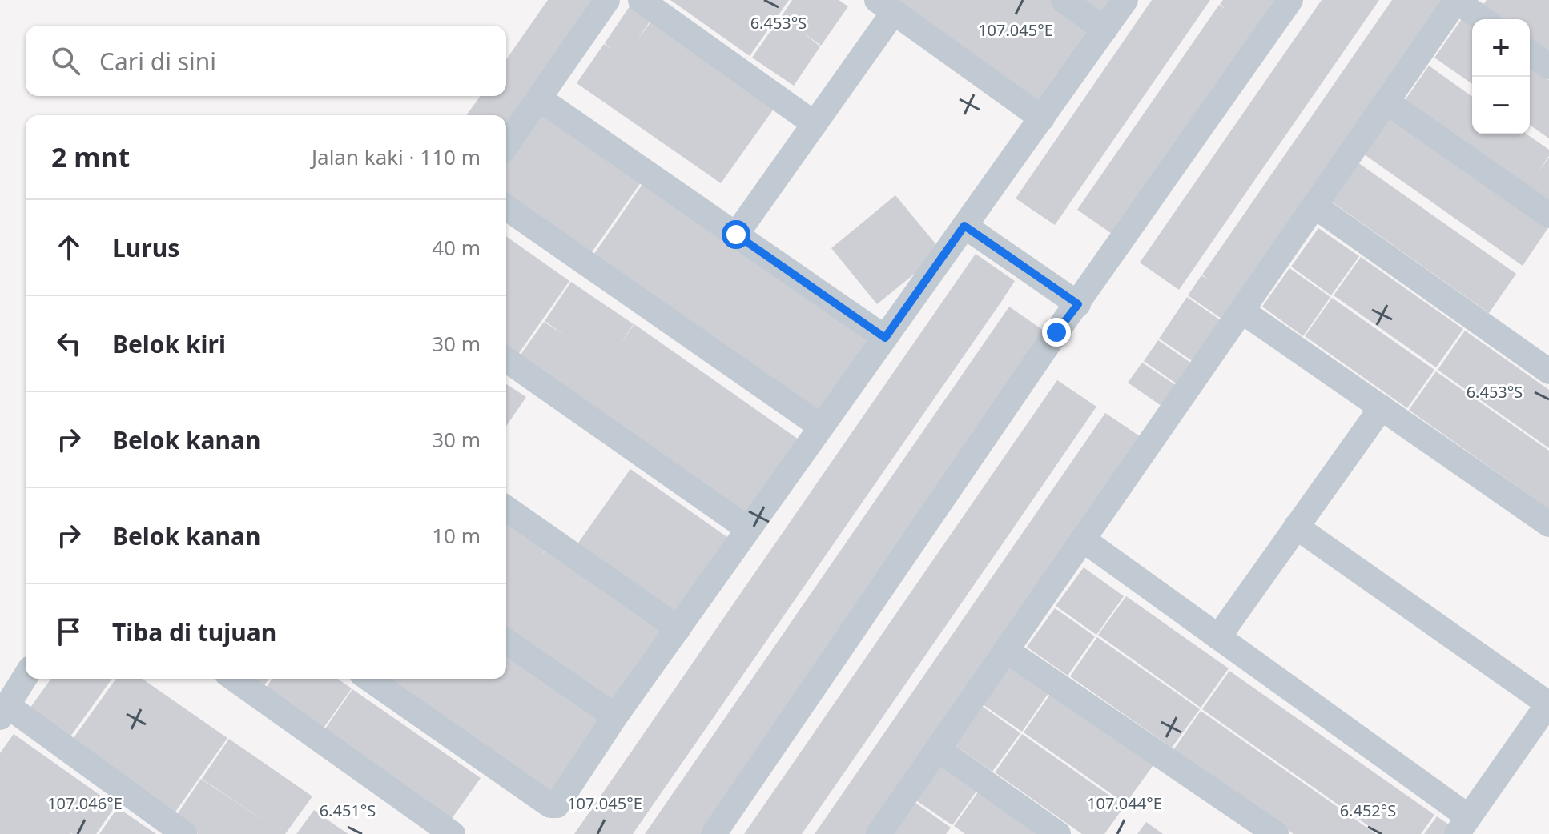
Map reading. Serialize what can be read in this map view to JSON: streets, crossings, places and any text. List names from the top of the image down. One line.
{"page":{"map_buttons":["+","−"],"search":"Cari di sini","heading":["2 mnt","Jalan kaki · 110 m"],"list":[["Lurus","40 m"],["Belok kiri","30 m"],["Belok kanan","30 m"],["Belok kanan","10 m"],"Tiba di tujuan"]},"coordinates":["6.453°S","107.045°E","107.046°E","107.044°E","6.452°S","6.451°S"]}
